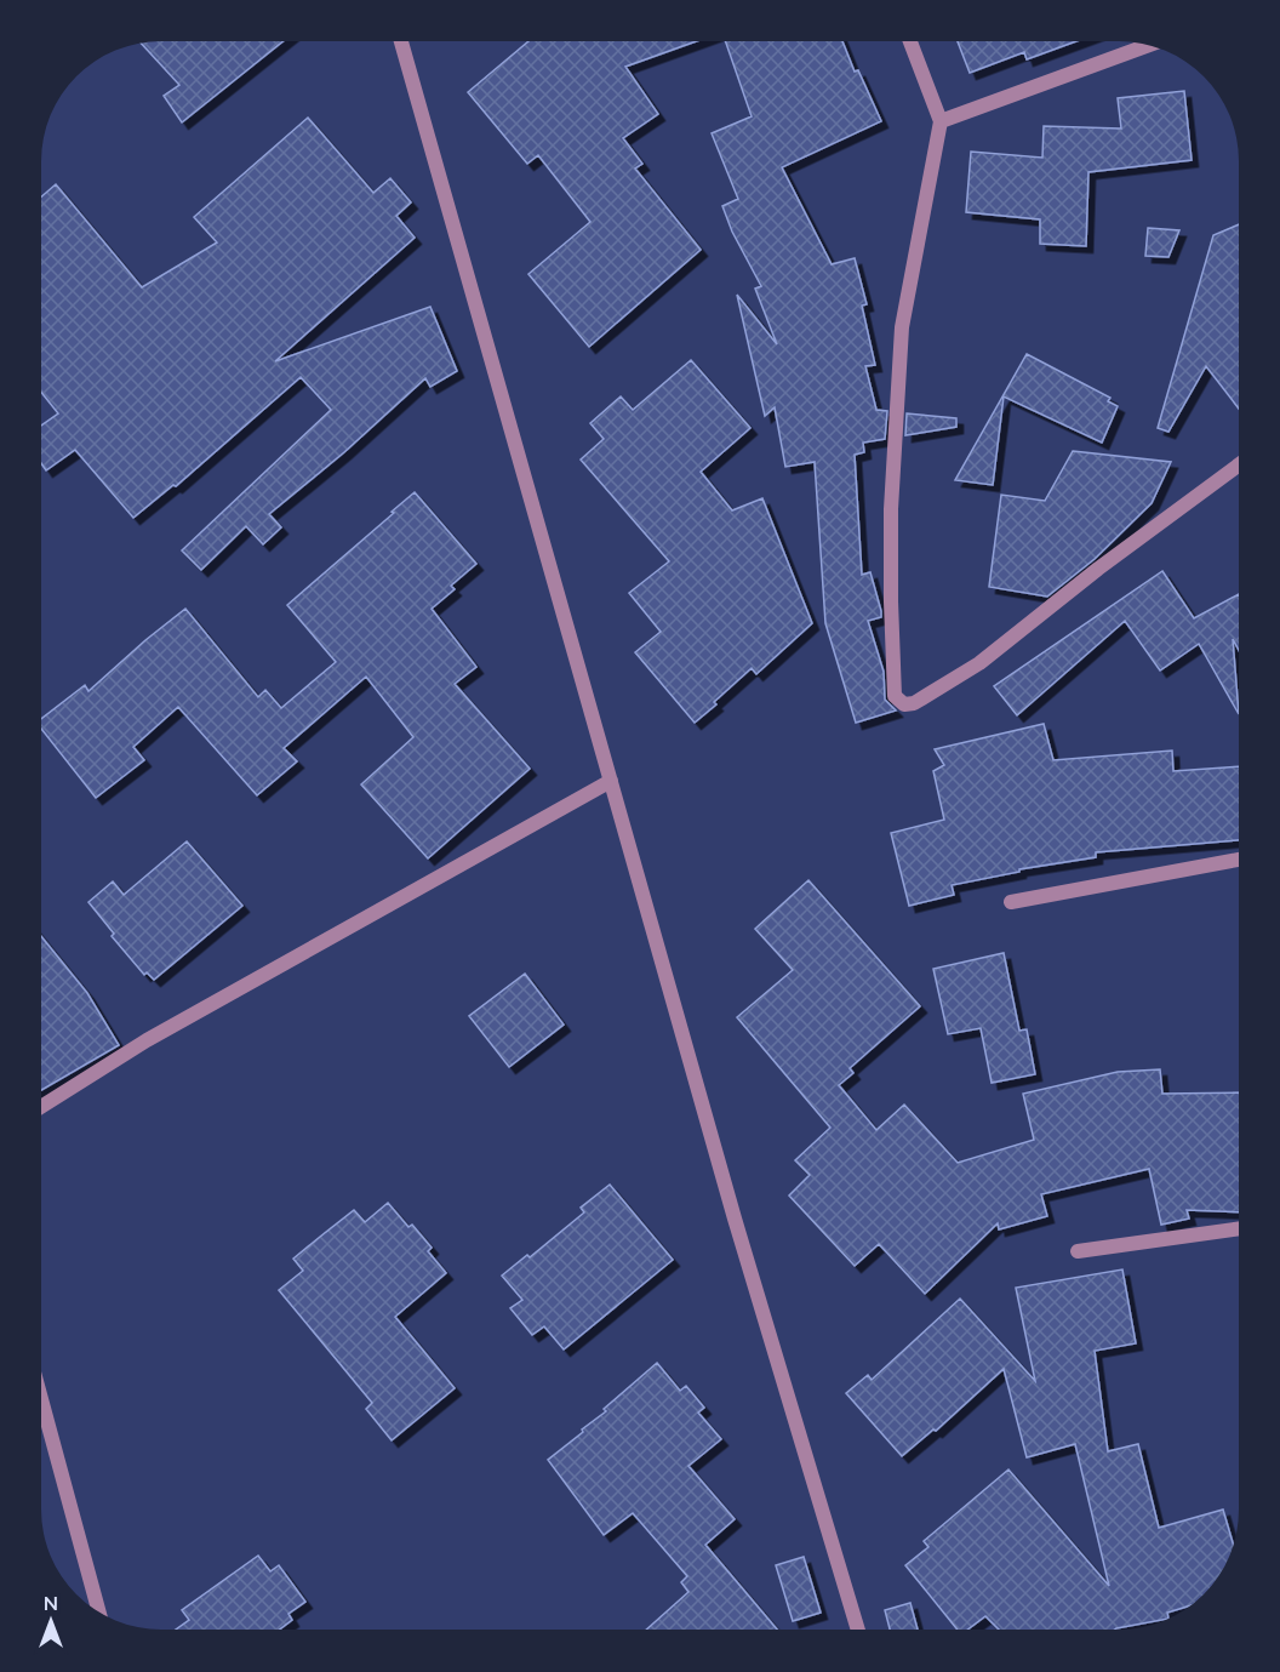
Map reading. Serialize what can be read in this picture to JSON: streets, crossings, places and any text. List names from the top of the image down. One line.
{"north":"top"}
